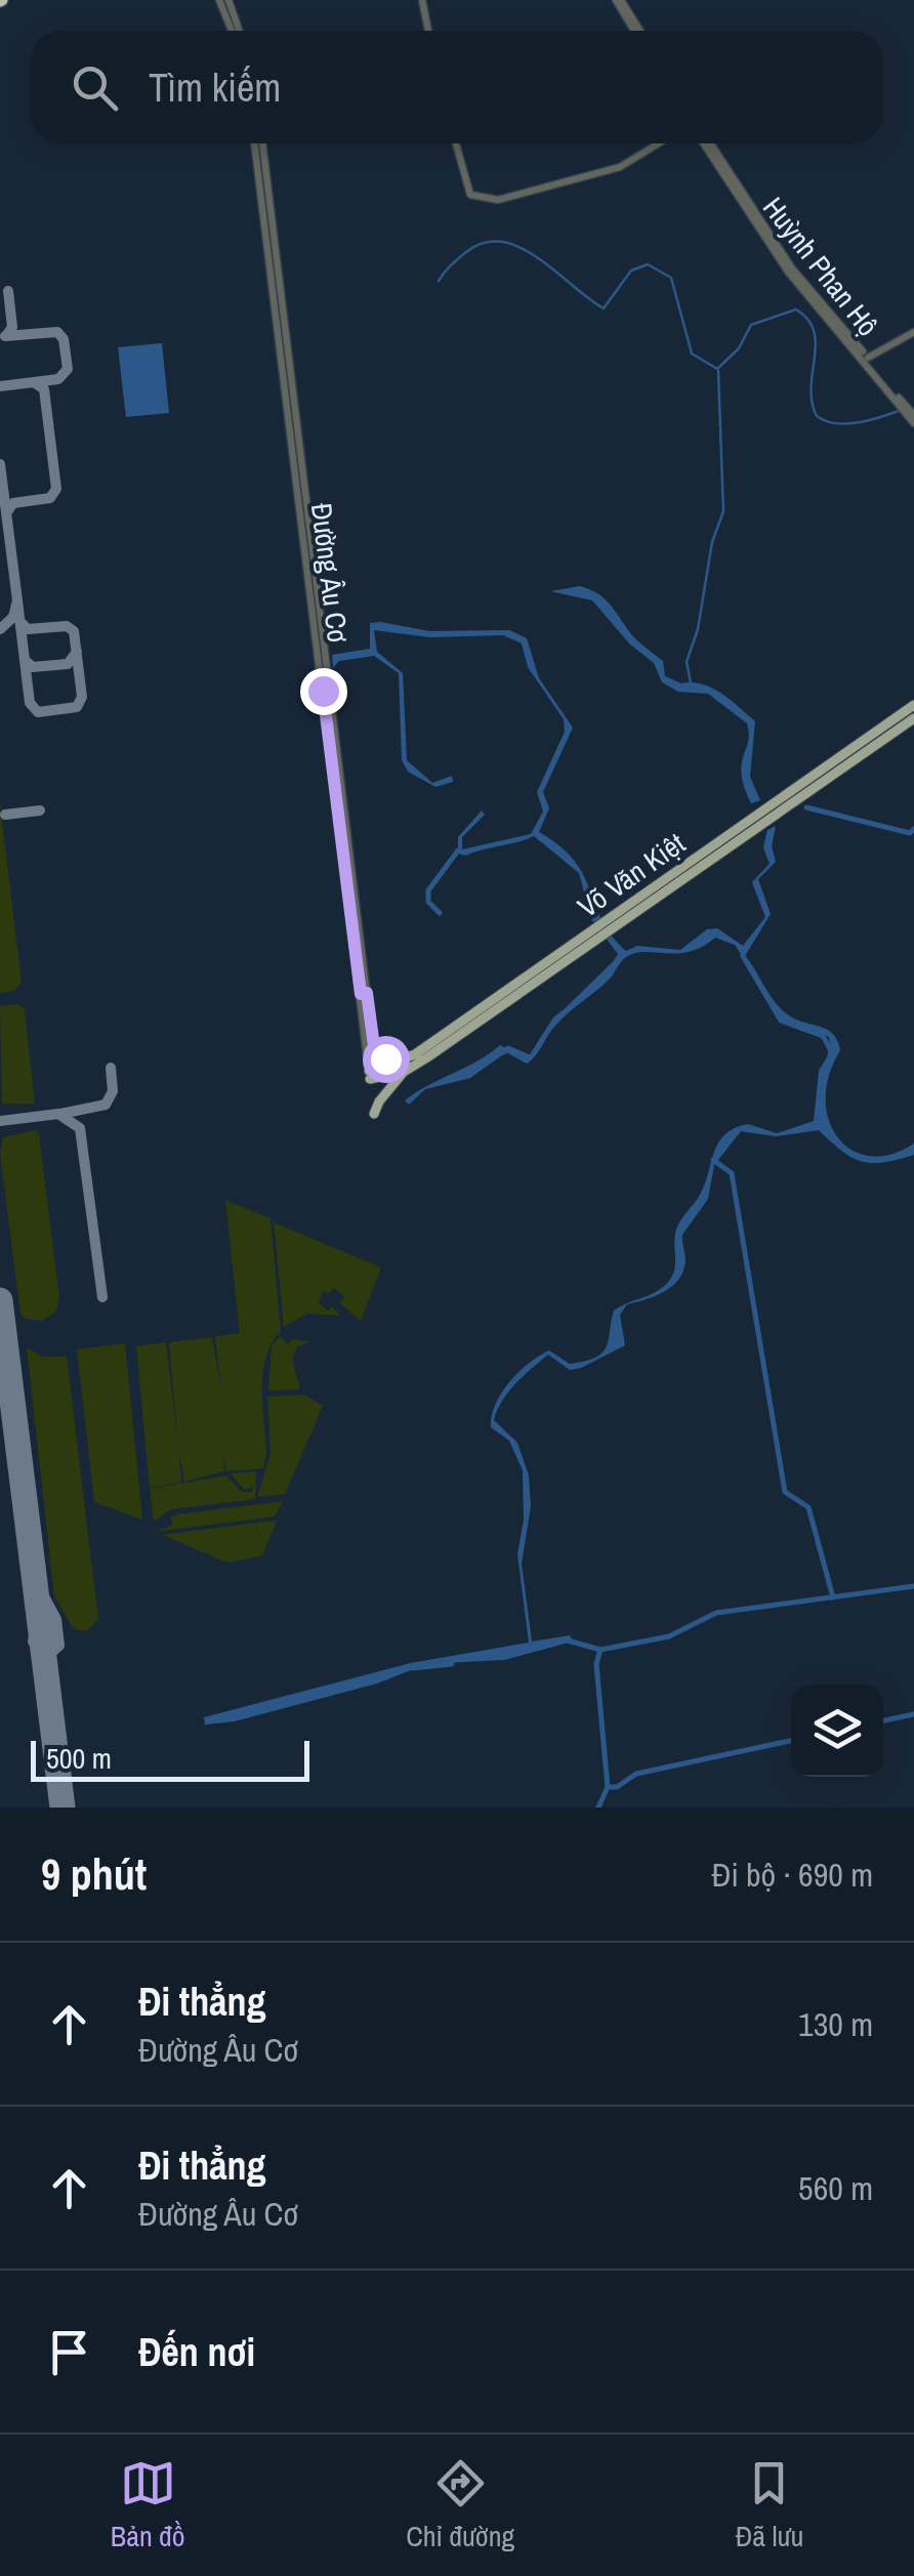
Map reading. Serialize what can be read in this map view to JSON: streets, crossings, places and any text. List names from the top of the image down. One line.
{"streets":{"main road":["Võ Văn Kiệt"],"street":["Huỳnh Phan Hộ","Đường Âu Cơ"]},"crossings":[["Đường Âu Cơ","Võ Văn Kiệt"]],"scale_bar":"500 m","page":{"search":"Tìm kiếm","scale":"500 m","heading":["9 phút","Đi bộ · 690 m"],"list":[["Đi thẳng","Đường Âu Cơ","130 m"],["Đi thẳng","Đường Âu Cơ","560 m"],"Đến nơi"],"nav":["Bản đồ","Chỉ đường","Đã lưu"]}}
